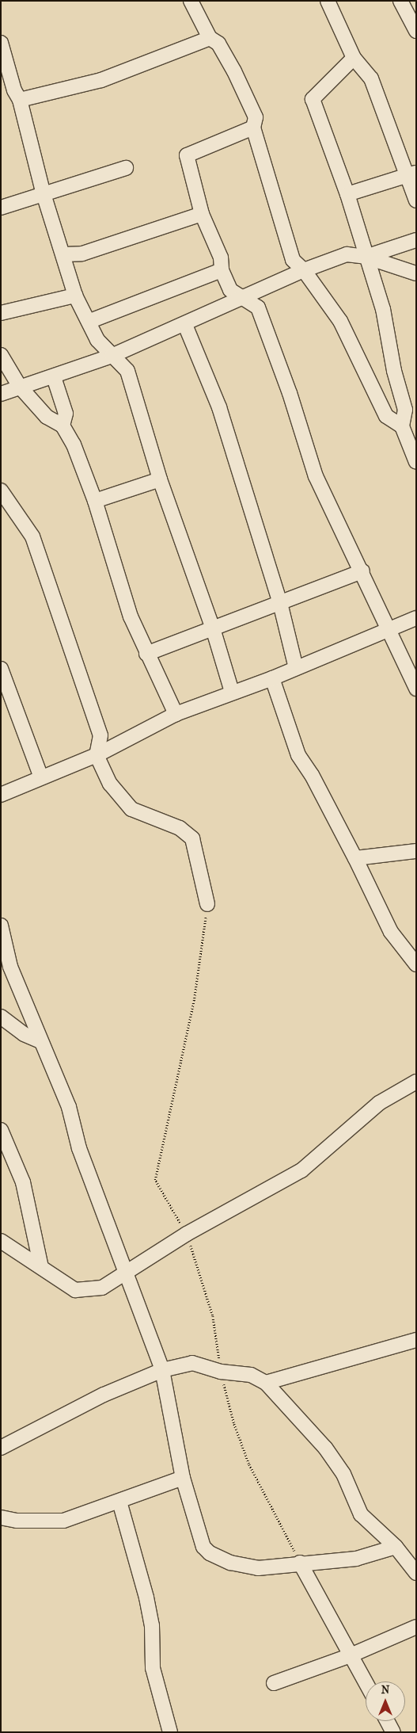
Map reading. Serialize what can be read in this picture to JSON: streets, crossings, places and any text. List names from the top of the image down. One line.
{"north":"top"}
